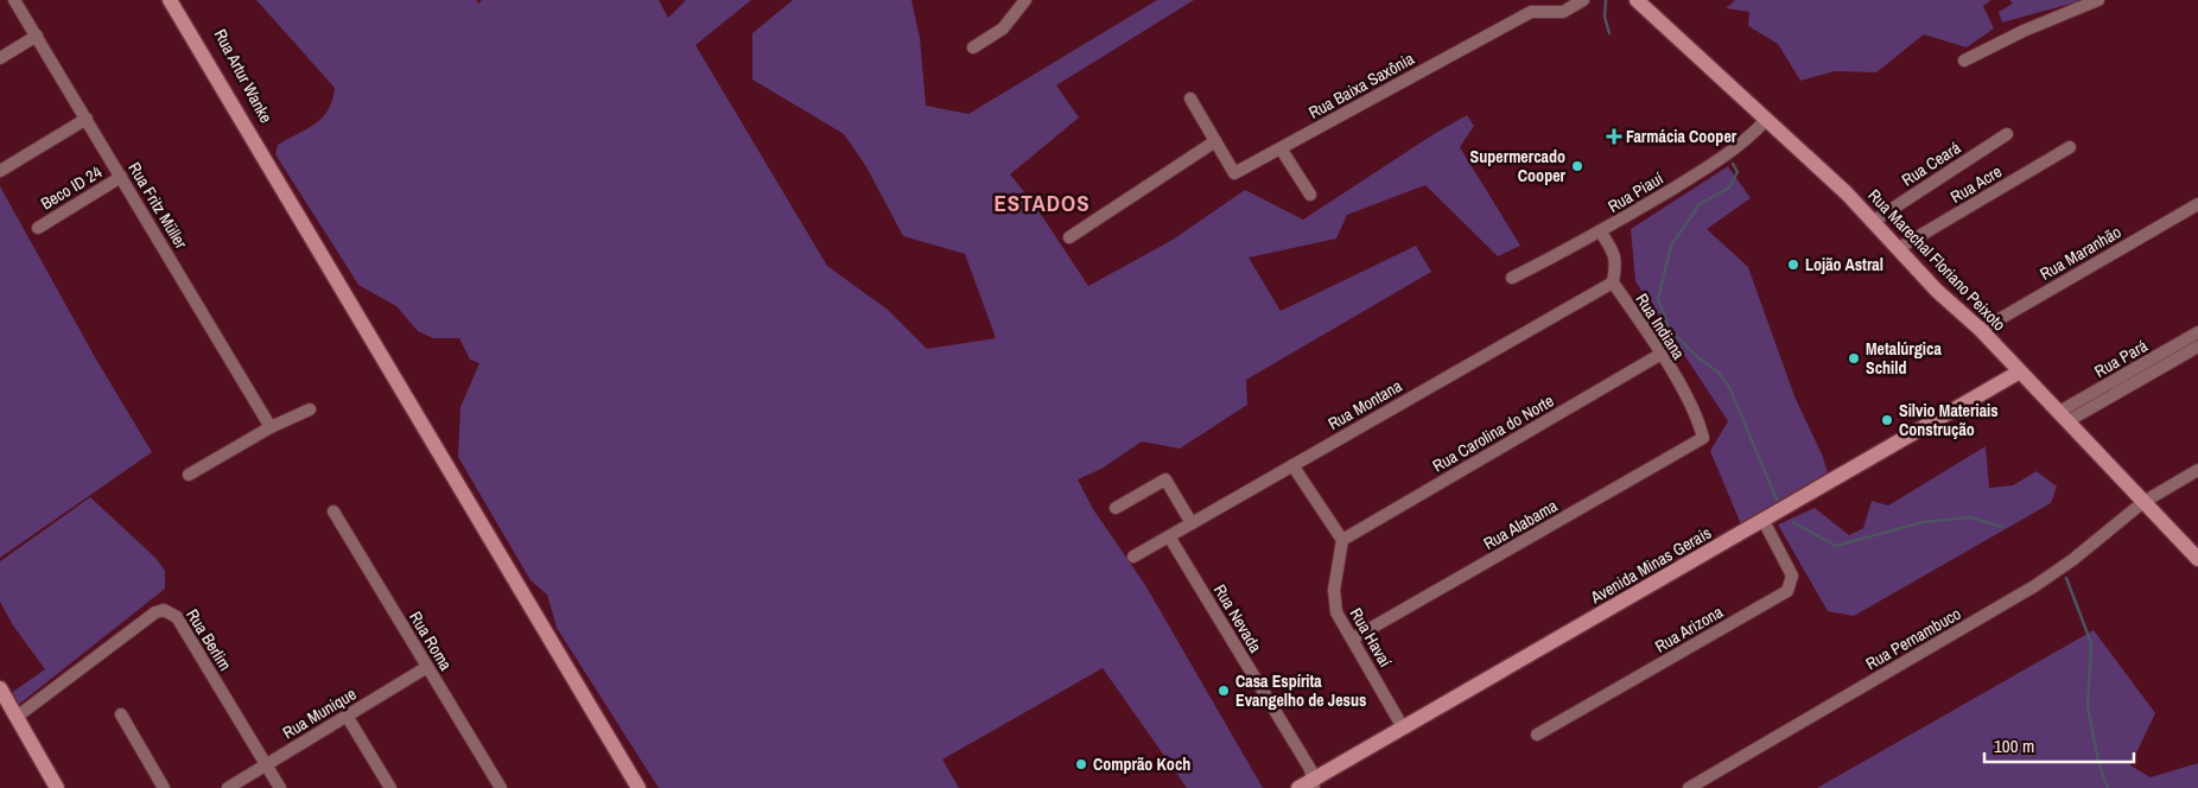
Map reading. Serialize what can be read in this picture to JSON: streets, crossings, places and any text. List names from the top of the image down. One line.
{"streets":{"main road":["Rua Artur Wanke","Rua Marechal Floriano Peixoto","Avenida Minas Gerais"],"street":["Rua Baixa Saxônia","Rua Ceará","Rua Acre","Beco ID 24","Rua Piauí","Rua Fritz Müller","Rua Maranhão","Rua Indiana","Rua Pará","Rua Montana","Rua Carolina do Norte","Rua Alabama","Rua Nevada","Rua Arizona","Rua Havaí","Rua Pernambuco","Rua Berlim","Rua Roma","Rua Munique"]},"crossings":[["Rua Ceará","Rua Marechal Floriano Peixoto"],["Rua Acre","Rua Marechal Floriano Peixoto"],["Beco ID 24","Rua Fritz Müller"],["Rua Piauí","Rua Marechal Floriano Peixoto"],["Rua Maranhão","Rua Marechal Floriano Peixoto"],["Rua Marechal Floriano Peixoto","Rua Pará"],["Rua Marechal Floriano Peixoto","Avenida Minas Gerais"],["Rua Marechal Floriano Peixoto","Rua Pernambuco"],["Rua Indiana","Rua Montana"],["Rua Indiana","Rua Carolina do Norte"],["Rua Indiana","Rua Alabama"],["Rua Montana","Rua Nevada"],["Rua Carolina do Norte","Rua Havaí"],["Rua Alabama","Rua Havaí"],["Avenida Minas Gerais","Rua Nevada"],["Avenida Minas Gerais","Rua Arizona"],["Avenida Minas Gerais","Rua Havaí"],["Rua Berlim","Rua Munique"],["Rua Roma","Rua Munique"]],"districts":["ESTADOS"],"places":{"health":["Farmácia Cooper"],"other":["Supermercado Cooper","Lojão Astral","Metalúrgica Schild","Silvio Materiais Construção","Casa Espírita Evangelho de Jesus","Comprão Koch"]},"scale_bar":"100 m"}
